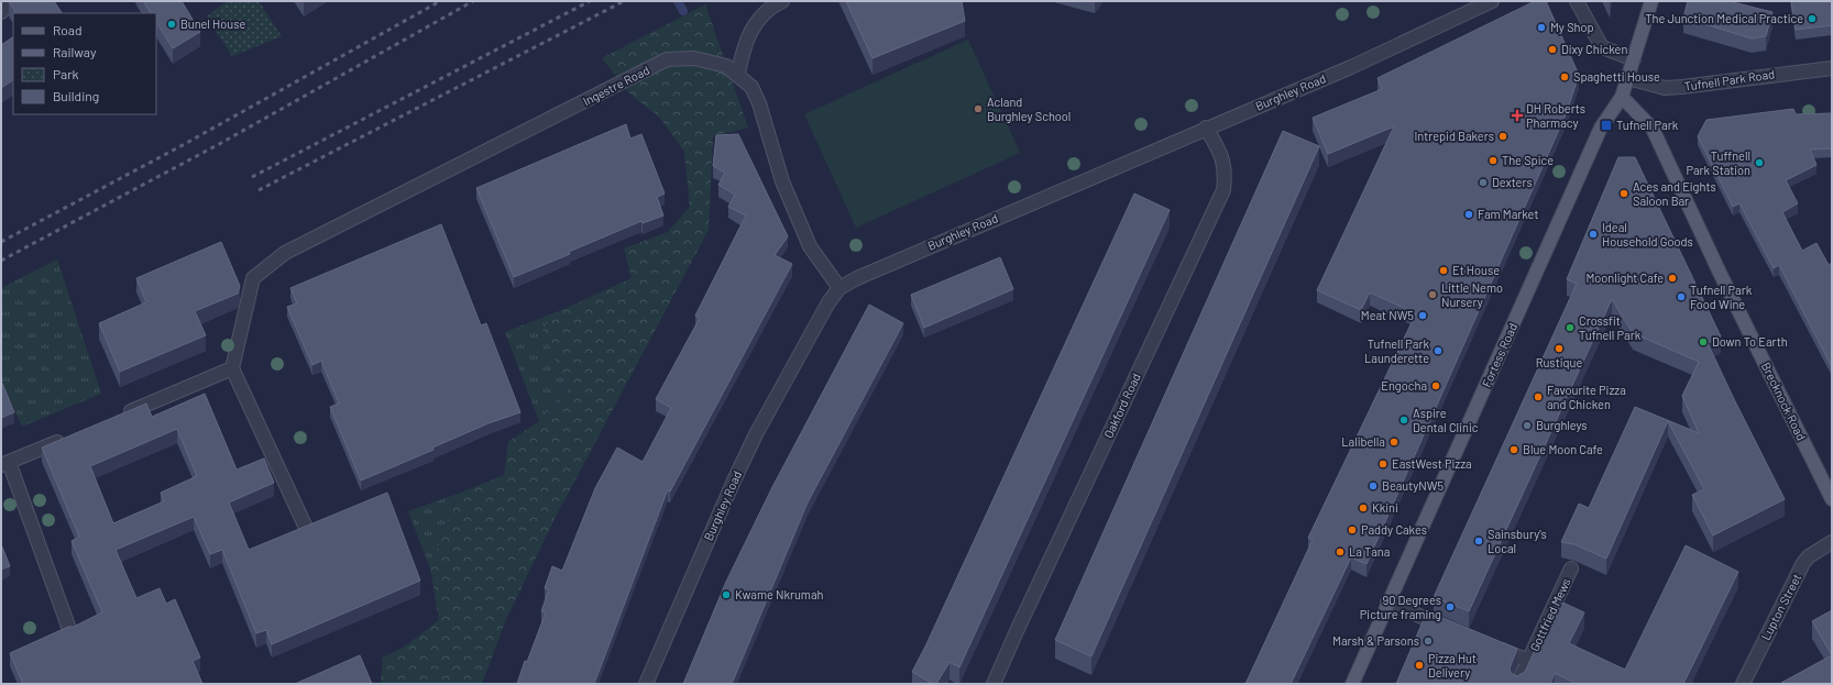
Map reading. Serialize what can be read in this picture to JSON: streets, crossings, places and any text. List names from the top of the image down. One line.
{"streets":{"main road":["Fortess Road","Brecknock Road"],"street":["Tufnell Park Road","Ingestre Road","Burghley Road","Oakford Road","Lupton Street","Gottfried Mews"]},"crossings":[["Tufnell Park Road","Fortess Road"],["Ingestre Road","Burghley Road"],["Burghley Road","Oakford Road"],["Fortess Road","Brecknock Road"]],"places":{"other":["The Junction Medical Practice","Bunel House","My Shop","Dixy Chicken","Spaghetti House","Acland Burghley School","Intrepid Bakers","The Spice","Tuffnell Park Station","Dexters","Aces and Eights Saloon Bar","Fam Market","Ideal Household Goods","Et House","Moonlight Cafe","Little Nemo Nursery","Tufnell Park Food Wine","Meat NW5","Crossfit Tufnell Park","Down To Earth","Rustique","Tufnell Park Launderette","Engocha","Favourite Pizza and Chicken","Aspire Dental Clinic","Burghleys","Lalibella","Blue Moon Cafe","EastWest Pizza","BeautyNW5","Kkini","Paddy Cakes","Sainsbury's Local","La Tana","Kwame Nkrumah","90 Degrees Picture framing","Marsh & Parsons","Pizza Hut Delivery"],"health":["DH Roberts Pharmacy"],"transit":["Tufnell Park"]},"legend":["Road","Railway","Park","Building"]}
